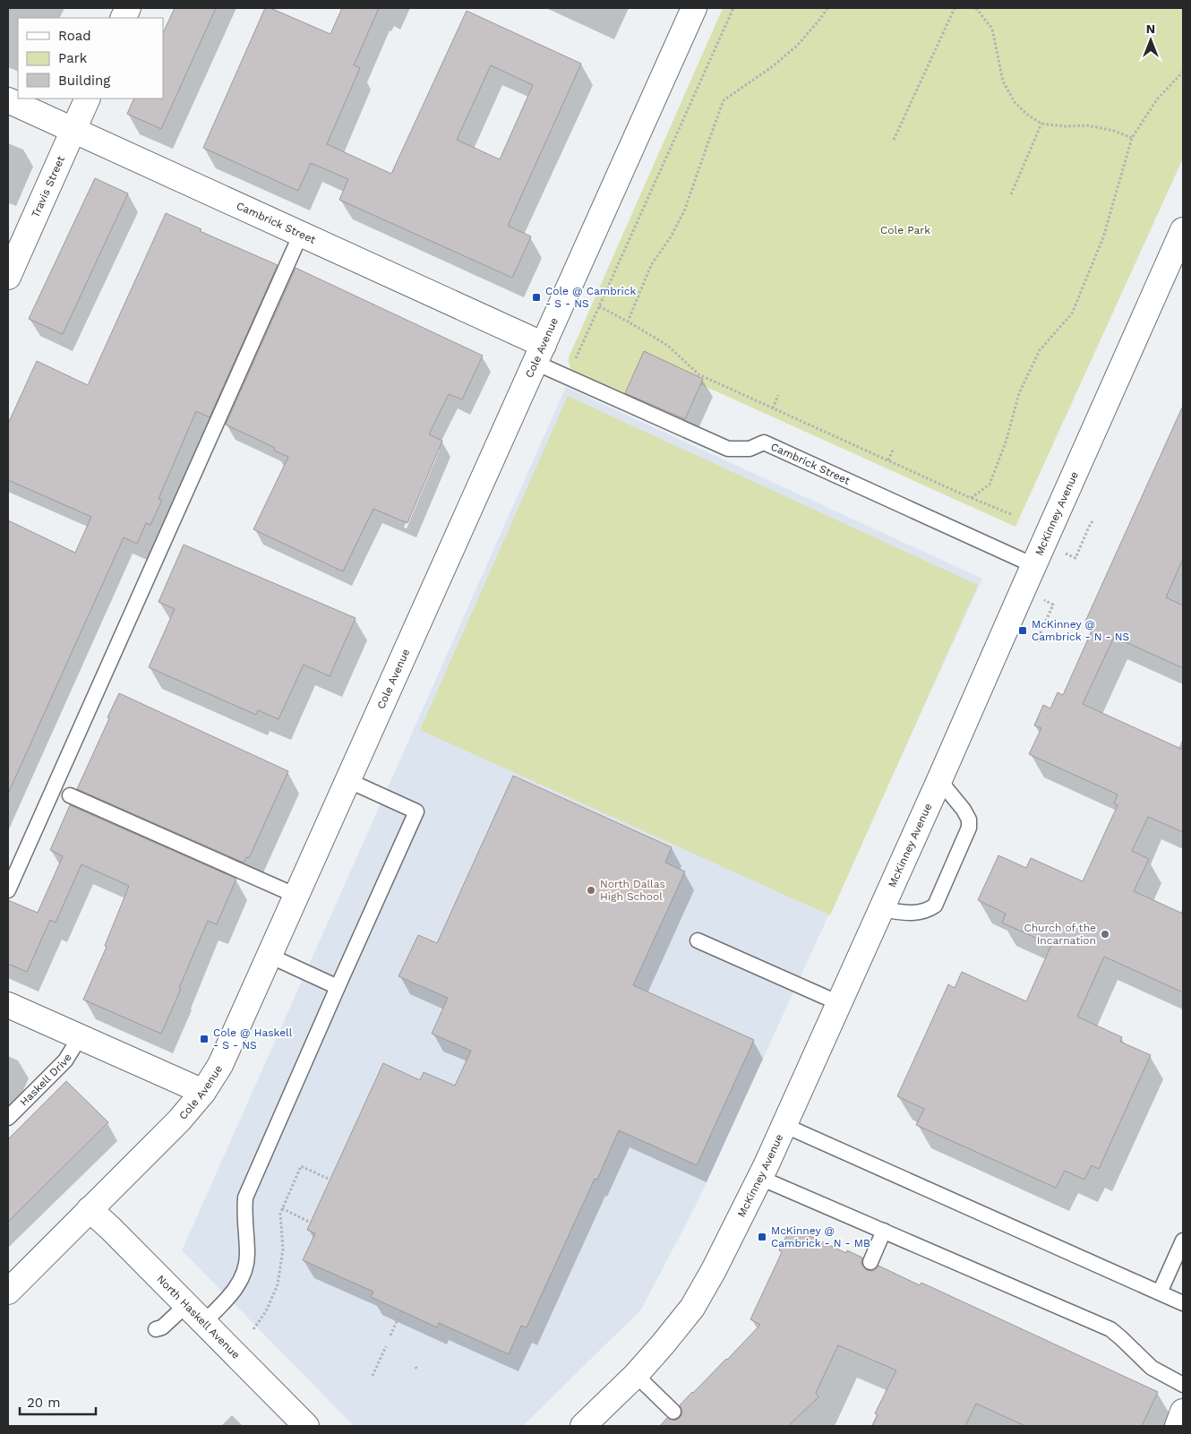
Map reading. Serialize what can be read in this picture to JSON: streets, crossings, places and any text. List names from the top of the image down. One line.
{"streets":{"street":["Travis Street","Cambrick Street","Cole Avenue","McKinney Avenue","North Haskell Avenue"],"lane":["Haskell Drive"]},"crossings":[["Travis Street","Cambrick Street"],["Cambrick Street","Cole Avenue"],["Cambrick Street","McKinney Avenue"],["Cole Avenue","North Haskell Avenue"]],"parks":["Cole Park"],"places":{"transit":["Cole @ Cambrick - S - NS","McKinney @ Cambrick - N - NS","Cole @ Haskell - S - NS","McKinney @ Cambrick - N - MB"],"other":["North Dallas High School","Church of the Incarnation"]},"legend":["Road","Park","Building"],"scale_bar":"20 m","north":"top"}
